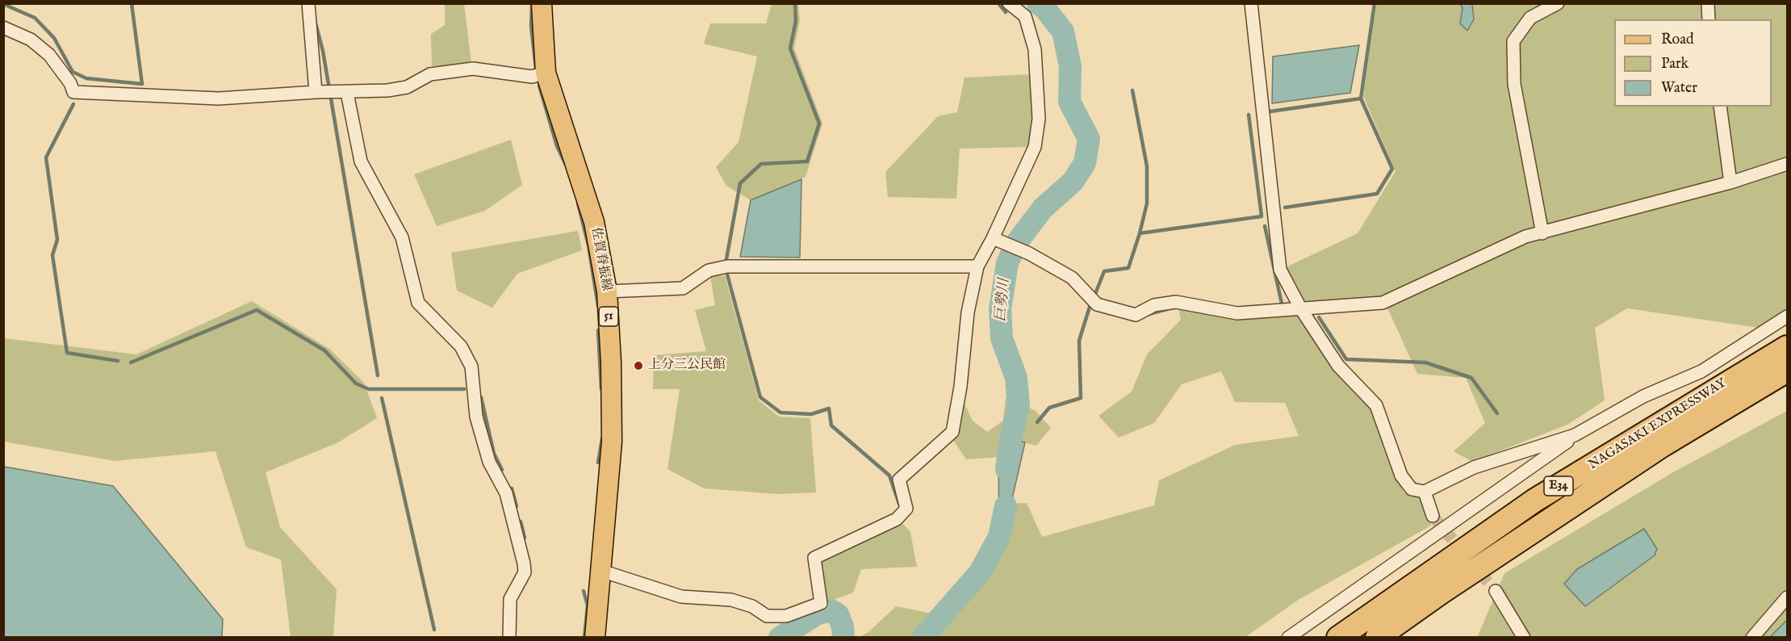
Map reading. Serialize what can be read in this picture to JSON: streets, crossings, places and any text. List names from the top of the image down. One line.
{"streets":{"highway":["NAGASAKI EXPRESSWAY","E34"],"main road":["佐賀脊振線","51"]},"water":["巨勢川"],"places":["上分三公民館"],"legend":["Road","Park","Water"]}
